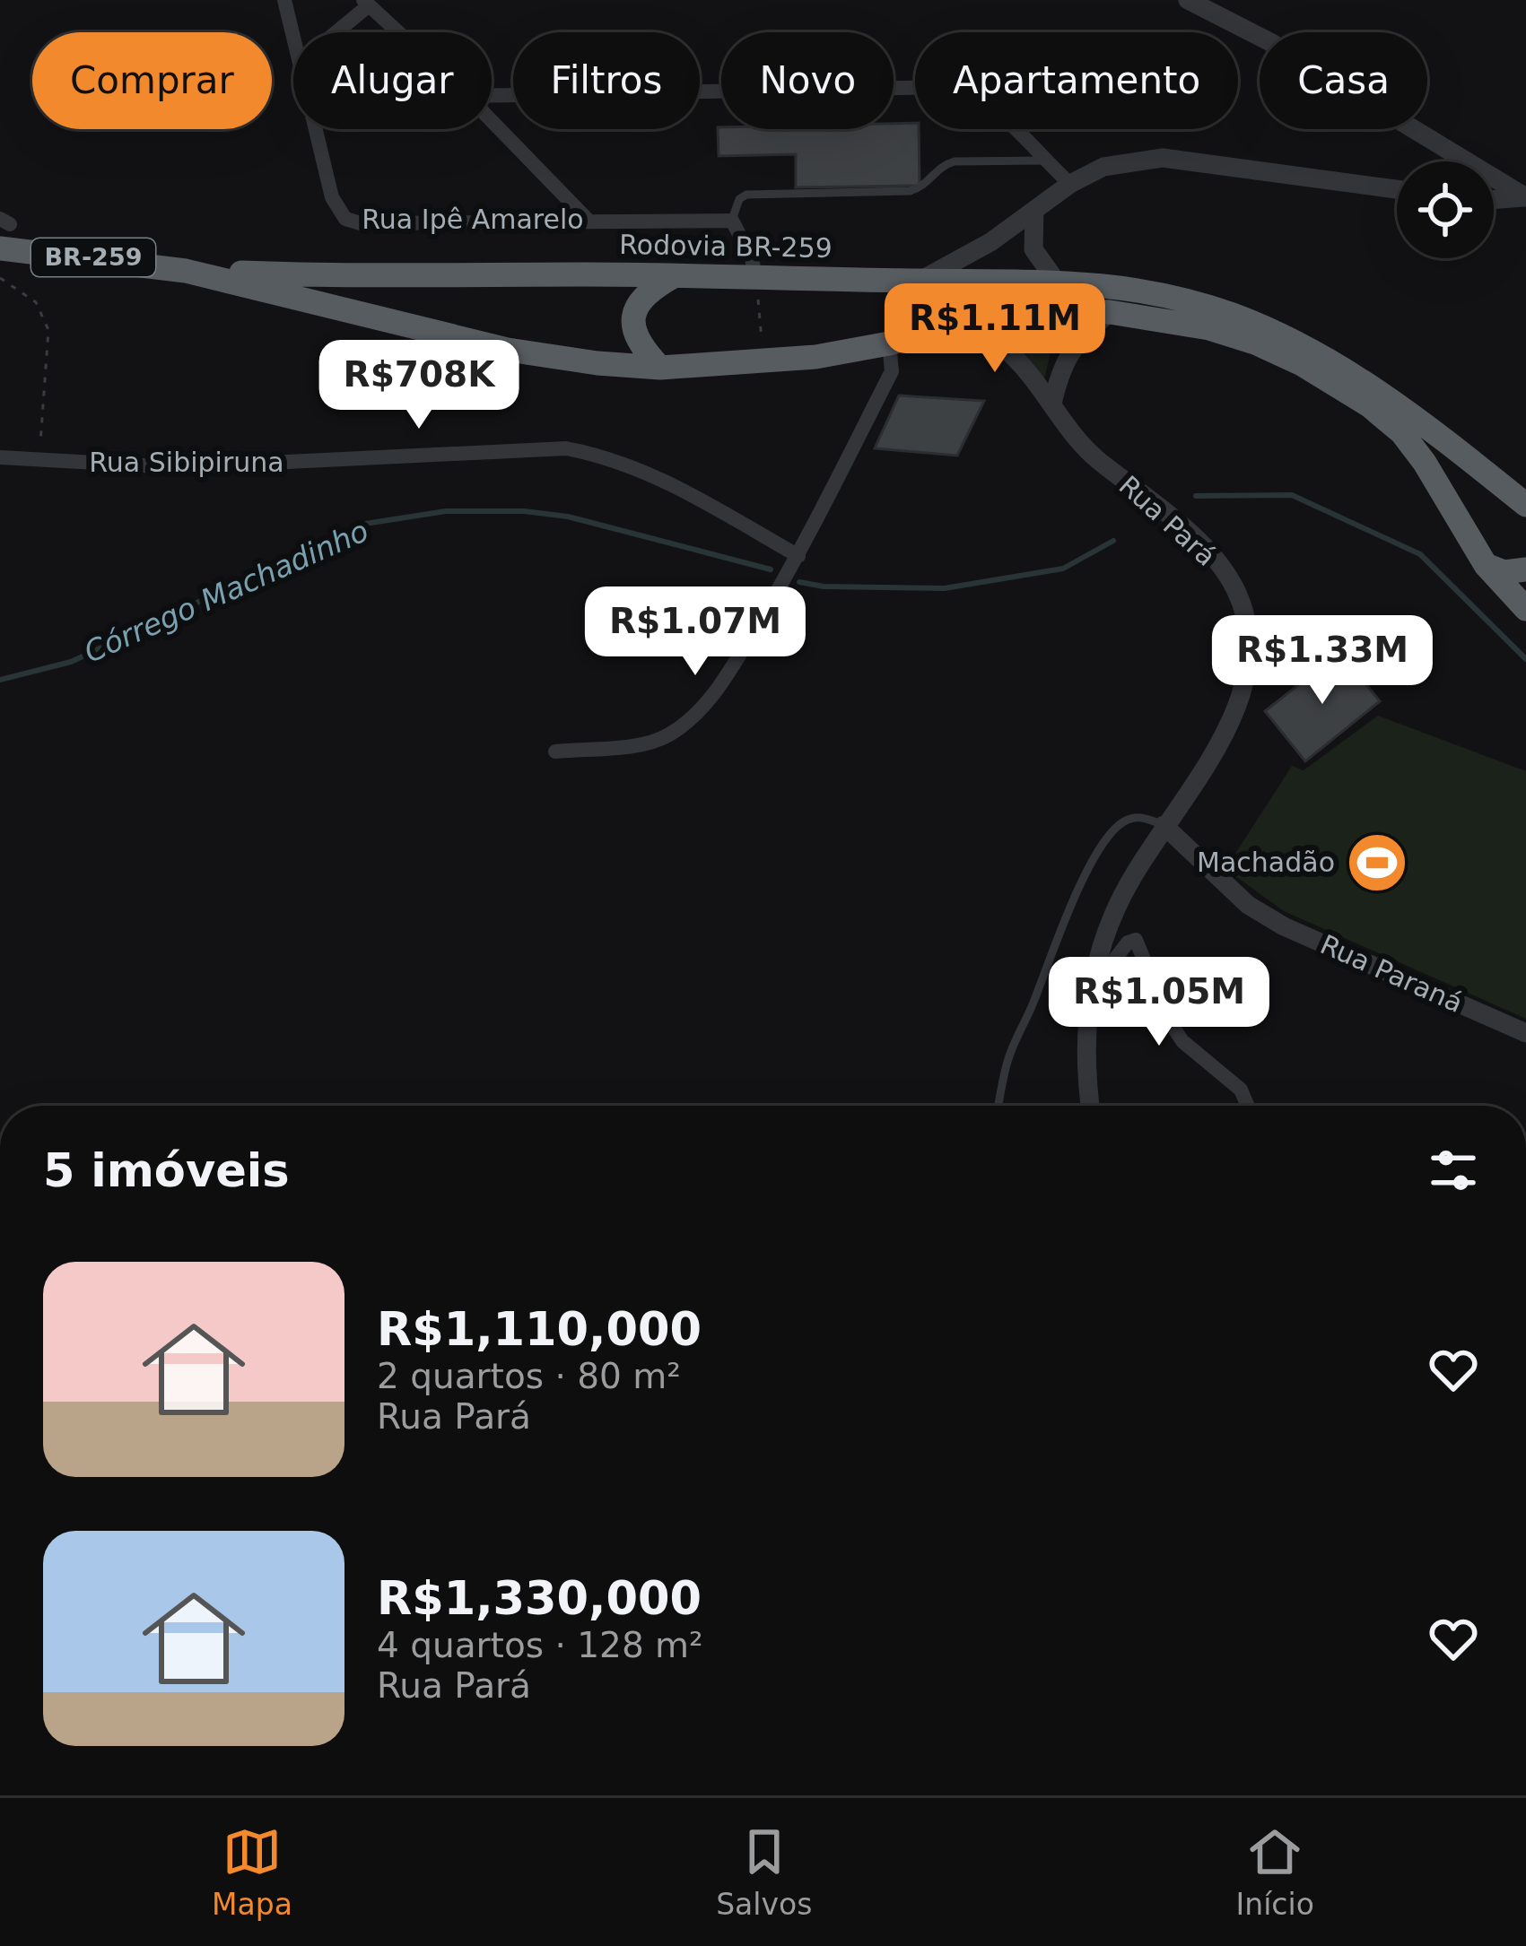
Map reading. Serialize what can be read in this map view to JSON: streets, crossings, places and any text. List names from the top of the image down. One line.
{"streets":{"highway":["Rodovia BR-259","BR-259"],"street":["Rua Ipê Amarelo","Rua Sibipiruna","Rua Pará","Rua Paraná"]},"crossings":[["Rodovia BR-259","BR-259"],["Rua Pará","Rua Paraná"]],"water":["Córrego Machadinho"],"places":{"sports":["Machadão"]},"page":{"chip":["Comprar","Alugar","Filtros","Novo","Apartamento","Casa"],"price":["R$1.11M","R$708K","R$1.07M","R$1.33M","R$1.05M"],"heading":"5 imóveis","list":[{"name":"R$1,110,000","note":"2 quartos · 80 m² · Rua Pará"},{"name":"R$1,330,000","note":"4 quartos · 128 m² · Rua Pará"}],"tabs":["Mapa","Salvos","Início"]}}
